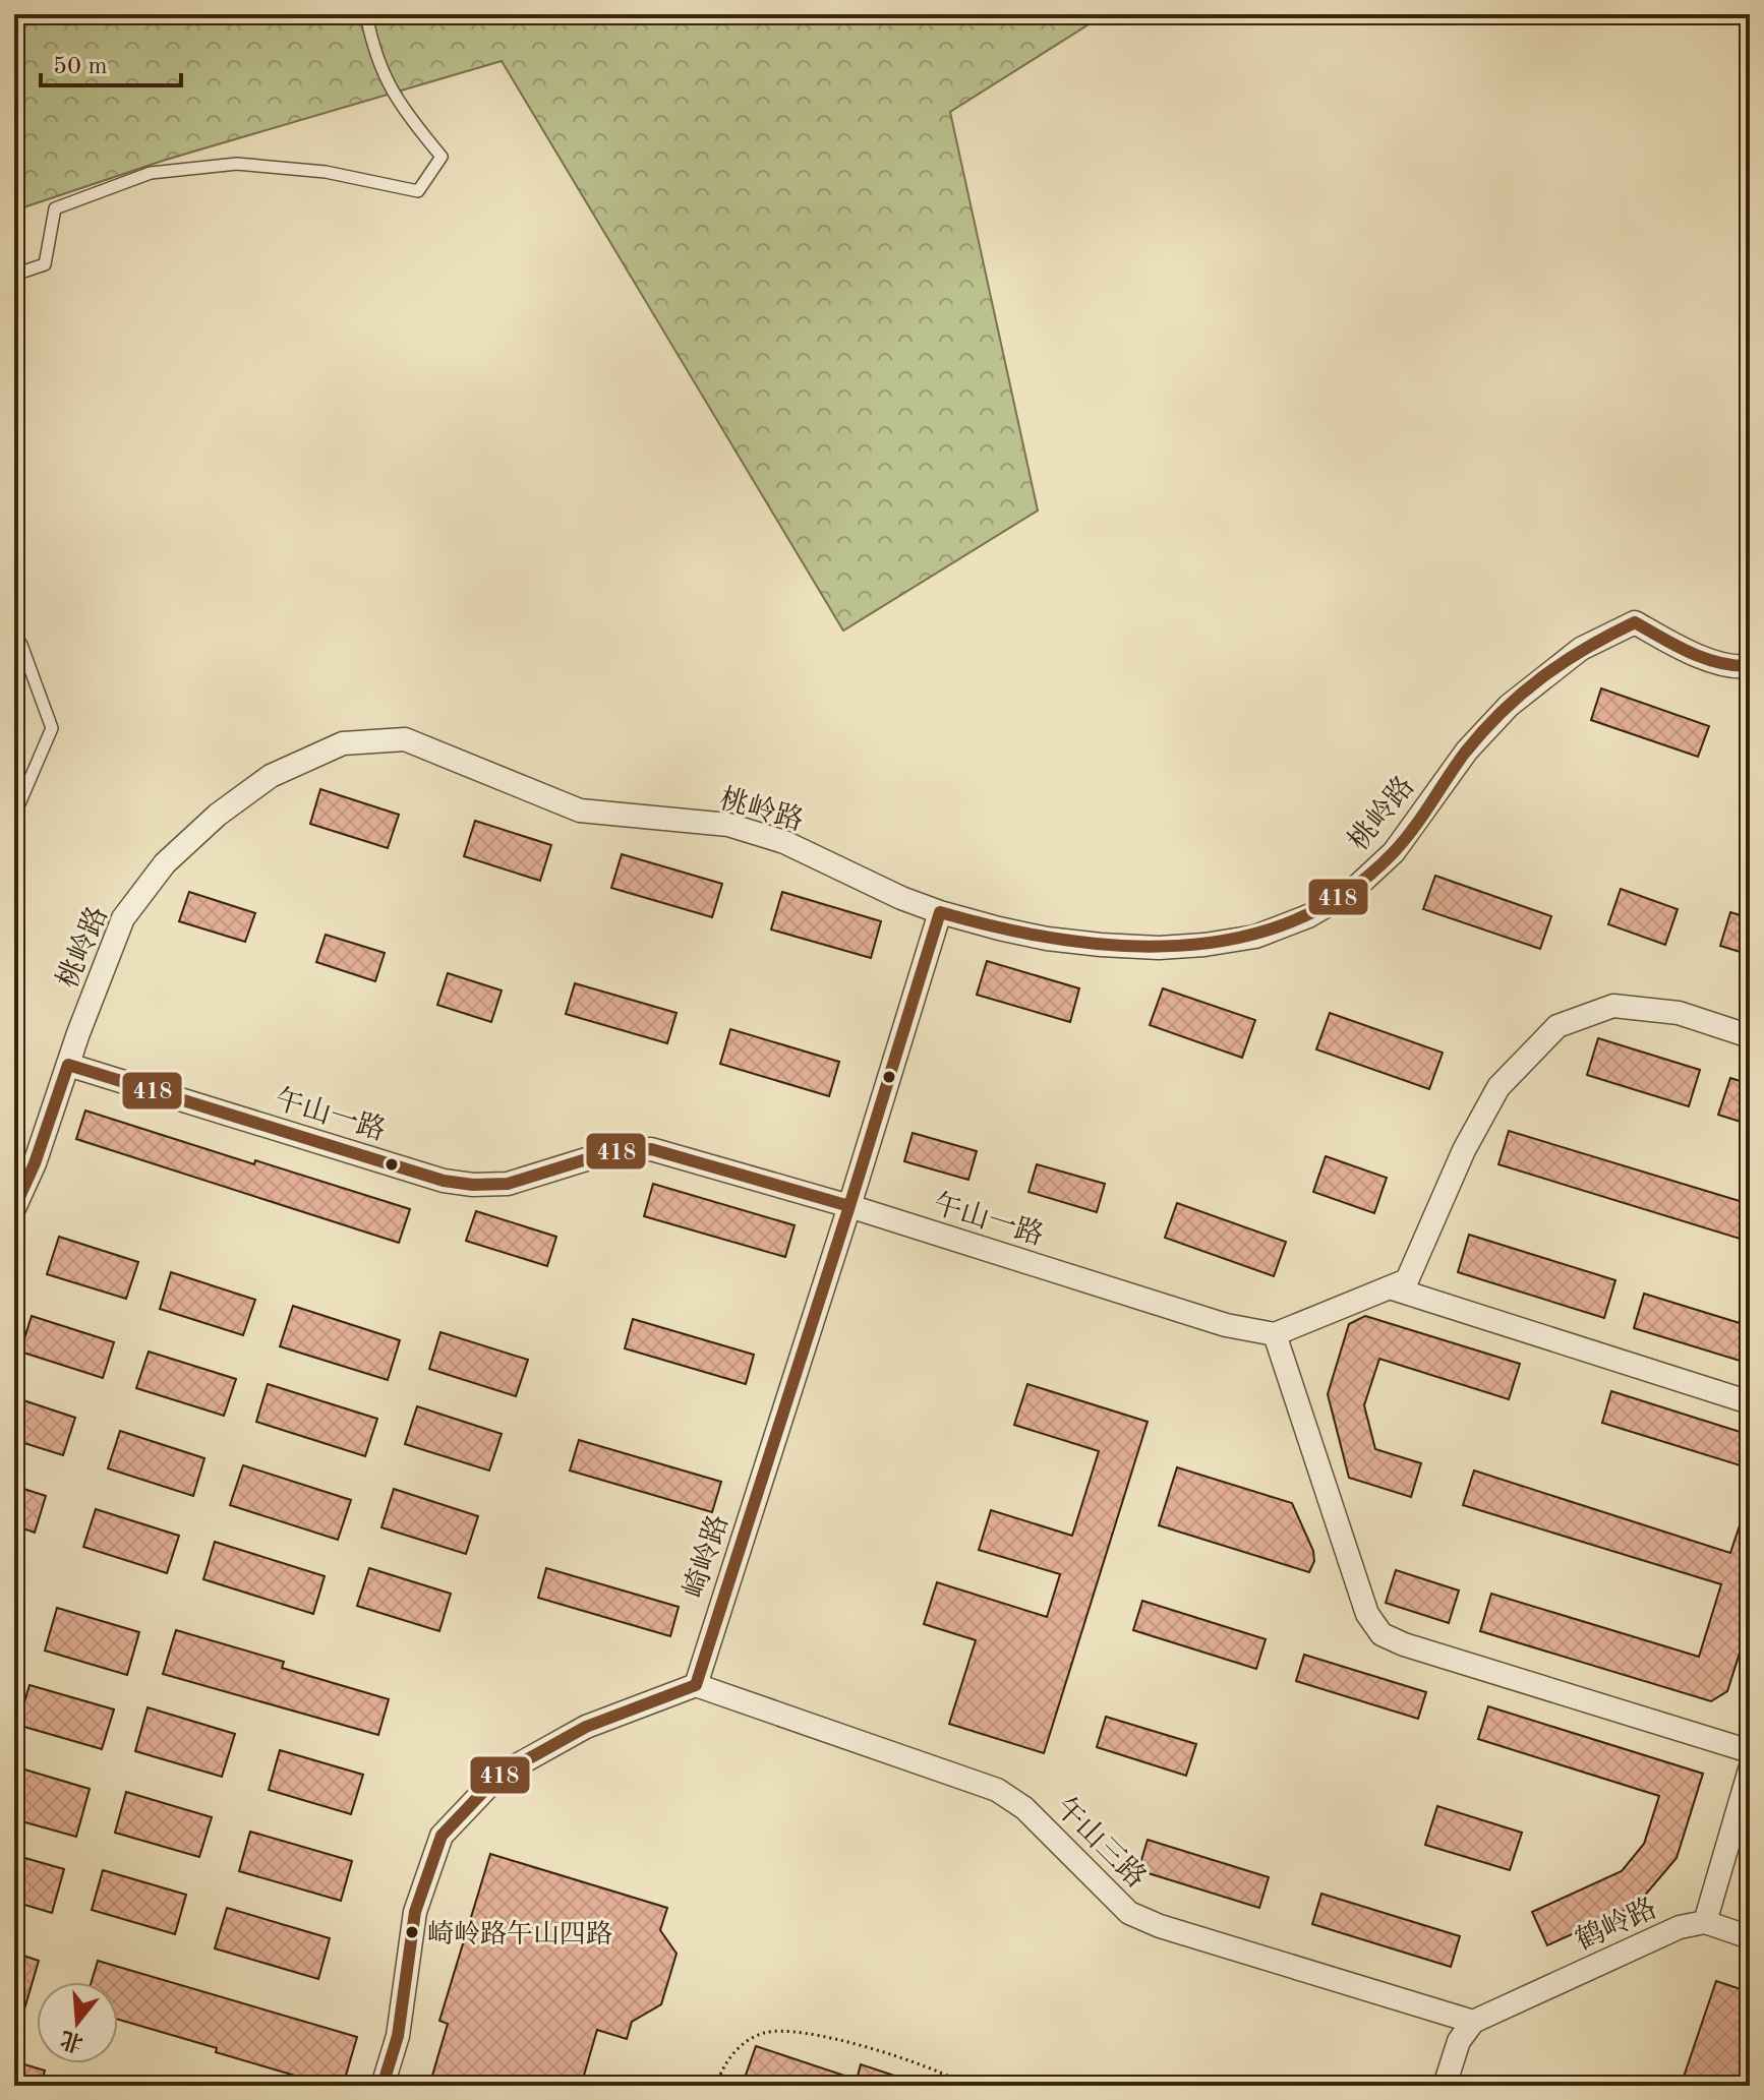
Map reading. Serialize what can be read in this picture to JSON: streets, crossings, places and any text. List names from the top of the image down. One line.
{"streets":{"street":["桃岭路","午山一路","崎岭路","午山三路","鹤岭路"]},"crossings":[["桃岭路","午山一路"],["桃岭路","崎岭路"],["午山一路","崎岭路"],["崎岭路","午山三路"],["午山三路","鹤岭路"]],"places":["崎岭路午山四路"],"lines":["transit line 418"],"scale_bar":"50 m","north":"bottom"}
